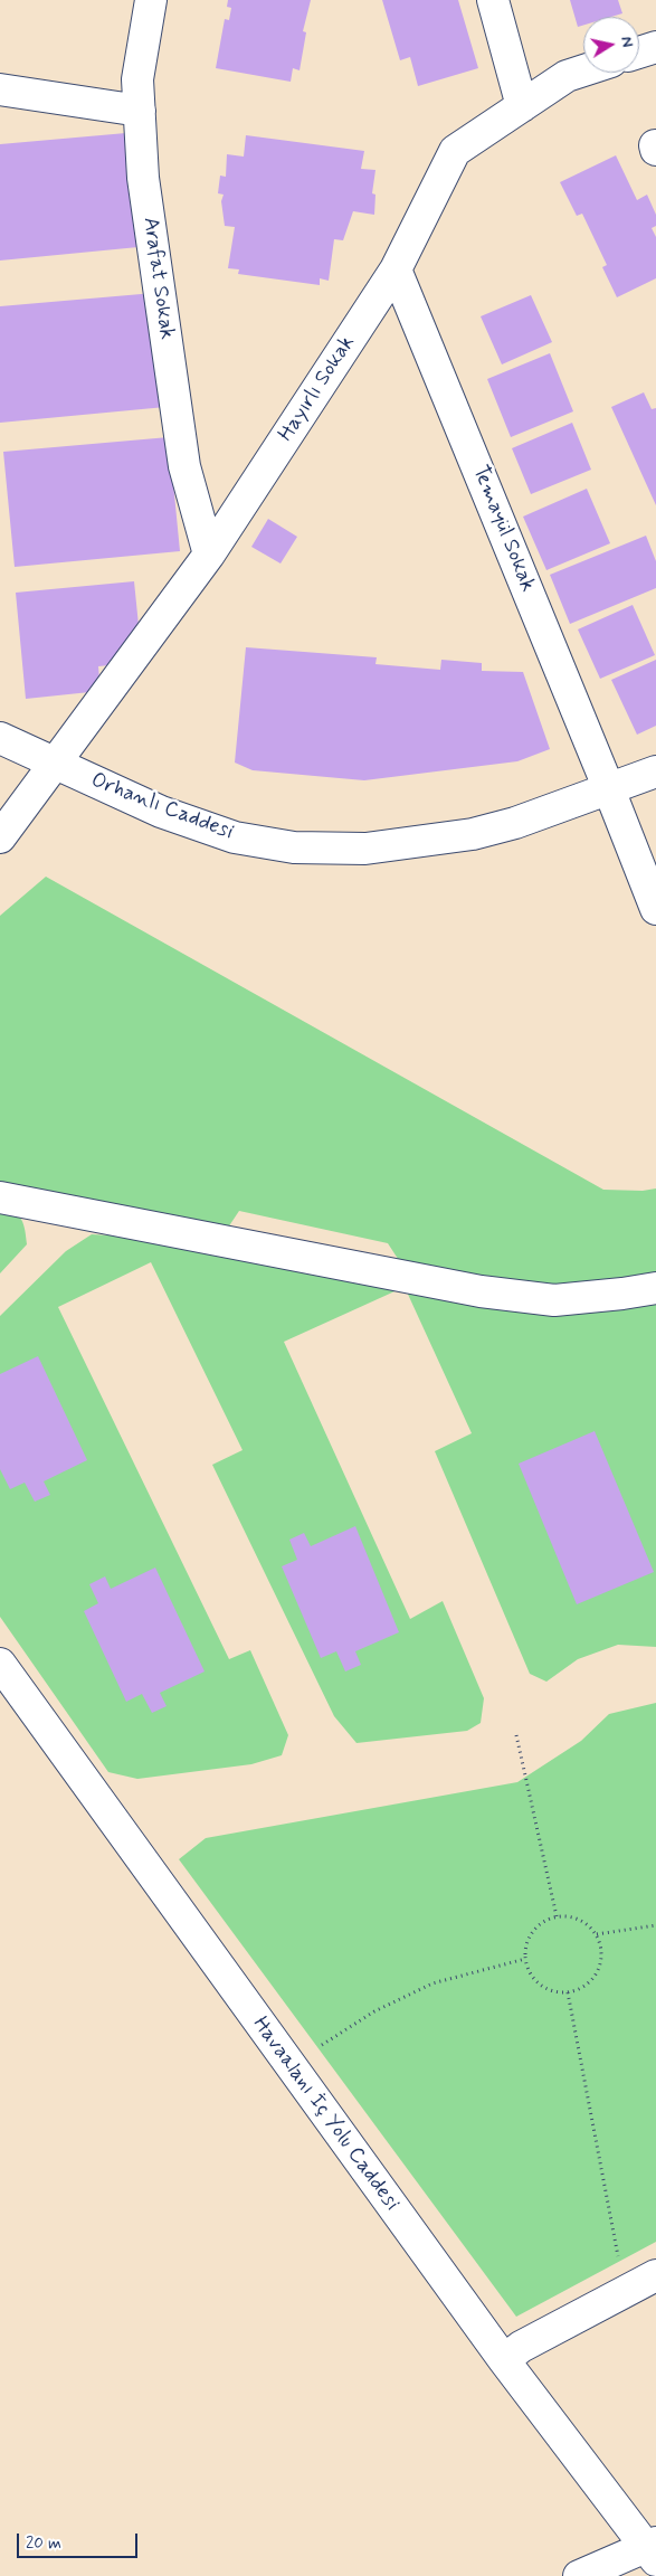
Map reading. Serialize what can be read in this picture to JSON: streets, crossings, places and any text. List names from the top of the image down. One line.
{"streets":{"main road":["Arafat Sokak","Hayırlı Sokak","Temayül Sokak","Orhanlı Caddesi","Havaalanı İç Yolu Caddesi"]},"crossings":[["Arafat Sokak","Hayırlı Sokak"],["Hayırlı Sokak","Temayül Sokak"],["Hayırlı Sokak","Orhanlı Caddesi"],["Temayül Sokak","Orhanlı Caddesi"]],"scale_bar":"20 m","north":"right"}
